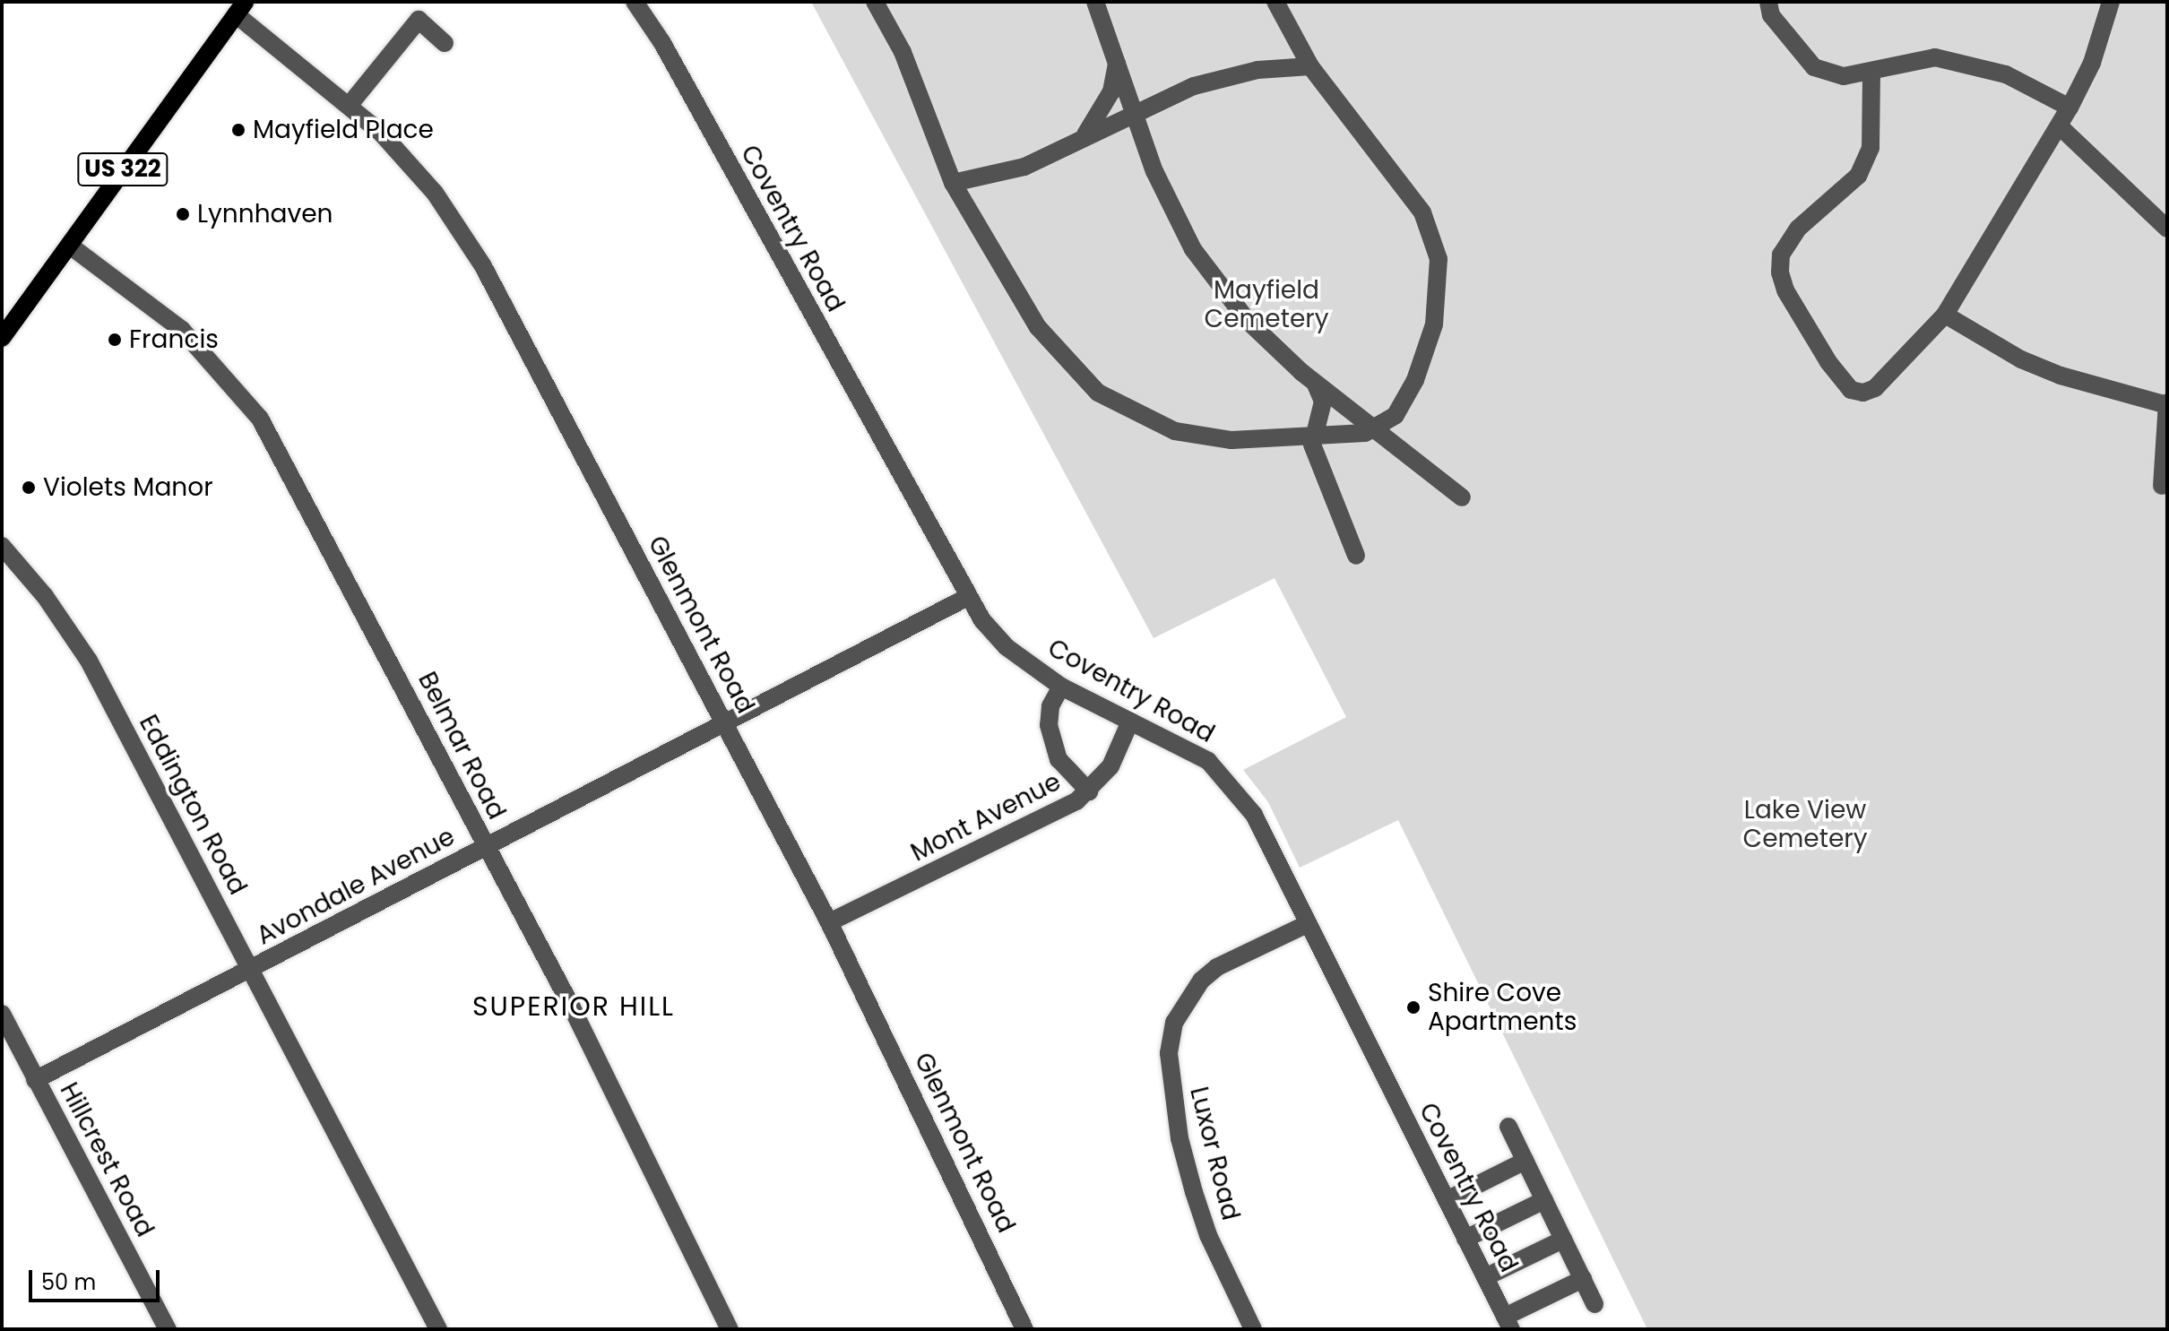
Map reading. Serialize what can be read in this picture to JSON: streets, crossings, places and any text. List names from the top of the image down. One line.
{"streets":{"main road":["US 322"],"street":["Coventry Road","Glenmont Road","Belmar Road","Eddington Road","Mont Avenue","Avondale Avenue","Luxor Road","Hillcrest Road"]},"crossings":[["US 322","Glenmont Road"],["US 322","Belmar Road"],["Coventry Road","Mont Avenue"],["Coventry Road","Avondale Avenue"],["Coventry Road","Luxor Road"],["Glenmont Road","Mont Avenue"],["Glenmont Road","Avondale Avenue"],["Belmar Road","Avondale Avenue"],["Eddington Road","Avondale Avenue"],["Avondale Avenue","Hillcrest Road"]],"districts":["SUPERIOR HILL"],"parks":["Mayfield Cemetery","Lake View Cemetery"],"places":["Mayfield Place","Lynnhaven","Francis","Violets Manor","Shire Cove Apartments"],"scale_bar":"50 m"}
